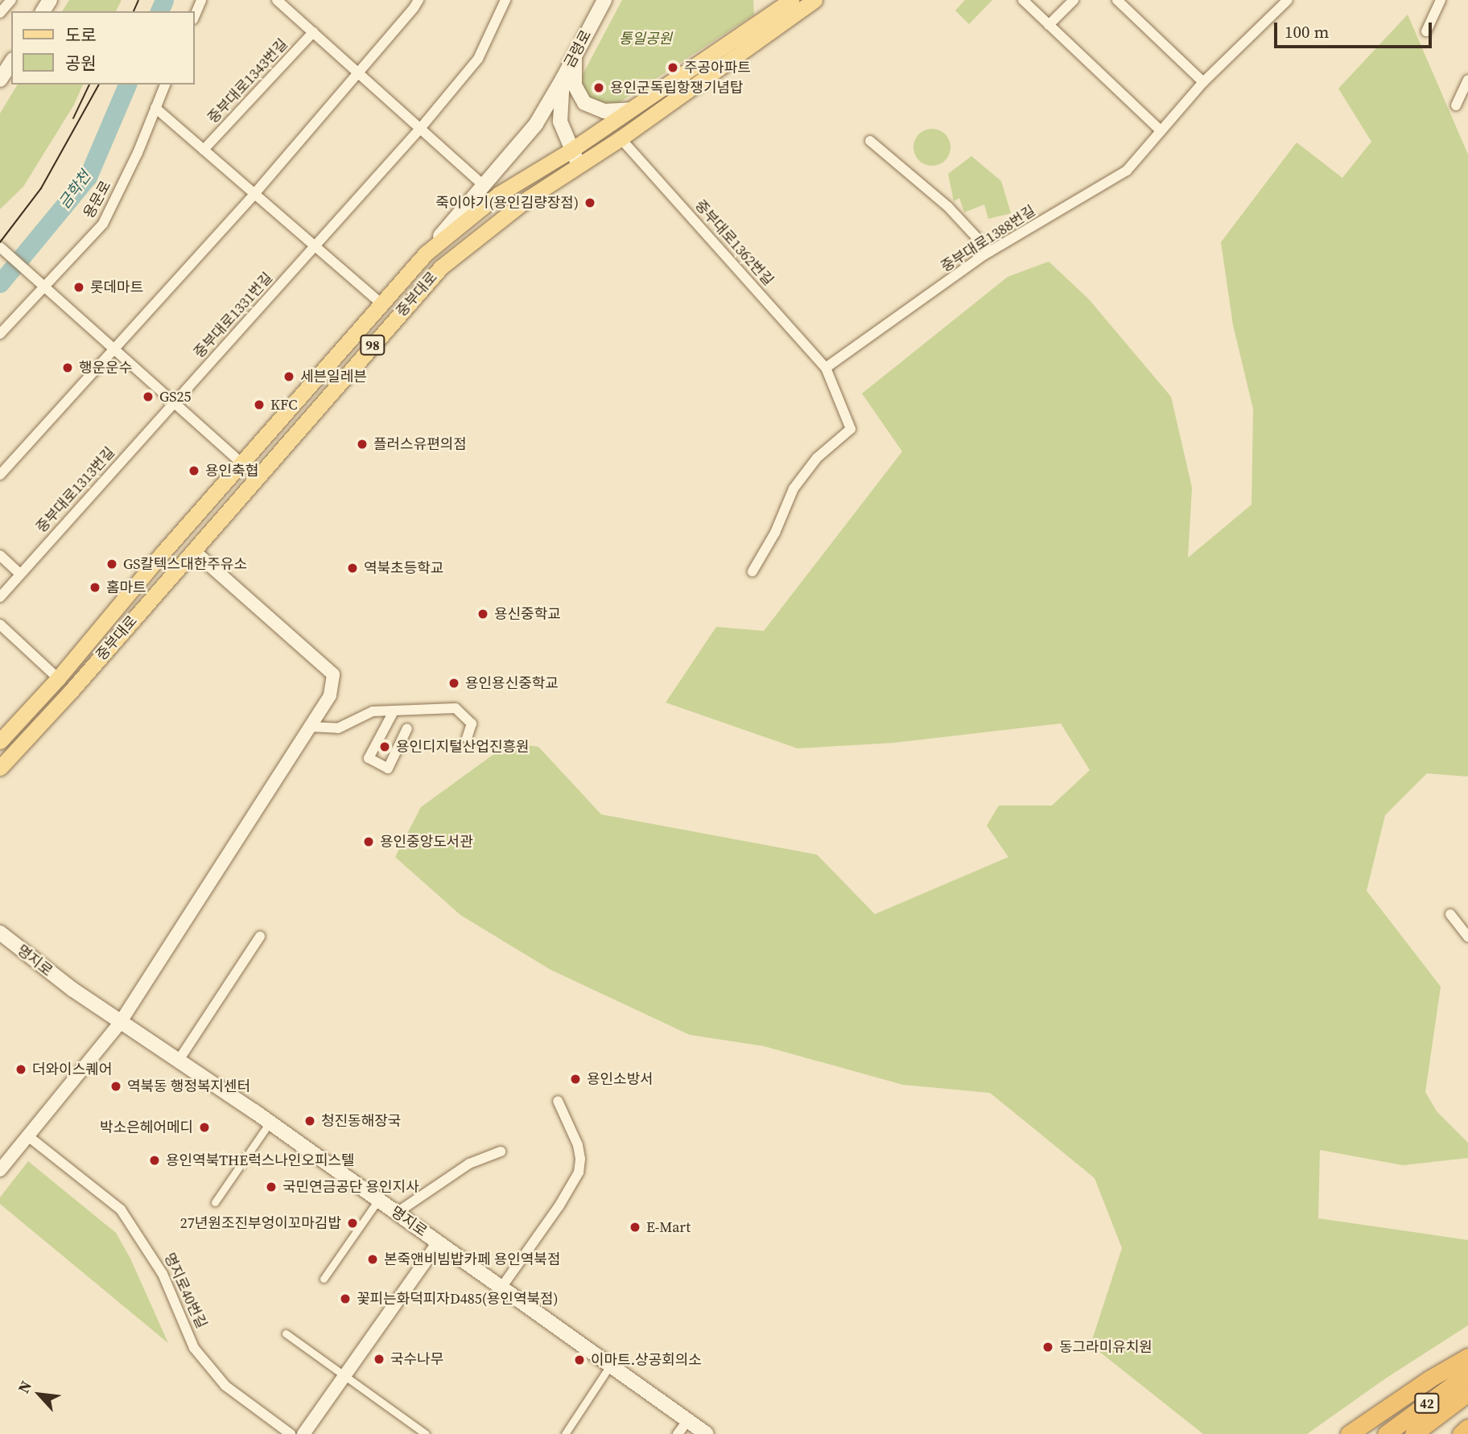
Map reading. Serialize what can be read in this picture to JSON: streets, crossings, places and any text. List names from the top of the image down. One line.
{"streets":{"highway":["42"],"main road":["금령로","중부대로","98","명지로"],"street":["중부대로1343번길","용문로","중부대로1388번길","중부대로1362번길","중부대로1331번길","중부대로1313번길","명지로40번길"]},"crossings":[["금령로","중부대로"],["중부대로1388번길","중부대로1362번길"],["중부대로1362번길","중부대로"],["중부대로1331번길","중부대로1313번길"]],"water":["금학천"],"parks":["통일공원"],"places":["주공아파트","용인군독립항쟁기념탑","죽이야기(용인김량장점)","롯데마트","행운운수","세븐일레븐","GS25","KFC","플러스유편의점","용인축협","GS칼텍스대한주유소","역북초등학교","홈마트","용신중학교","용인용신중학교","용인디지털산업진흥원","용인중앙도서관","더와이스퀘어","용인소방서","역북동 행정복지센터","청진동해장국","박소은헤어메디","용인역북THE럭스나인오피스텔","국민연금공단 용인지사","27년원조진부엉이꼬마김밥","E-Mart","본죽앤비빔밥카페 용인역북점","꽃피는화덕피자D485(용인역북점)","동그라미유치원","국수나무","이마트.상공회의소"],"legend":["도로","공원"],"scale_bar":"100 m","north":"top left"}
